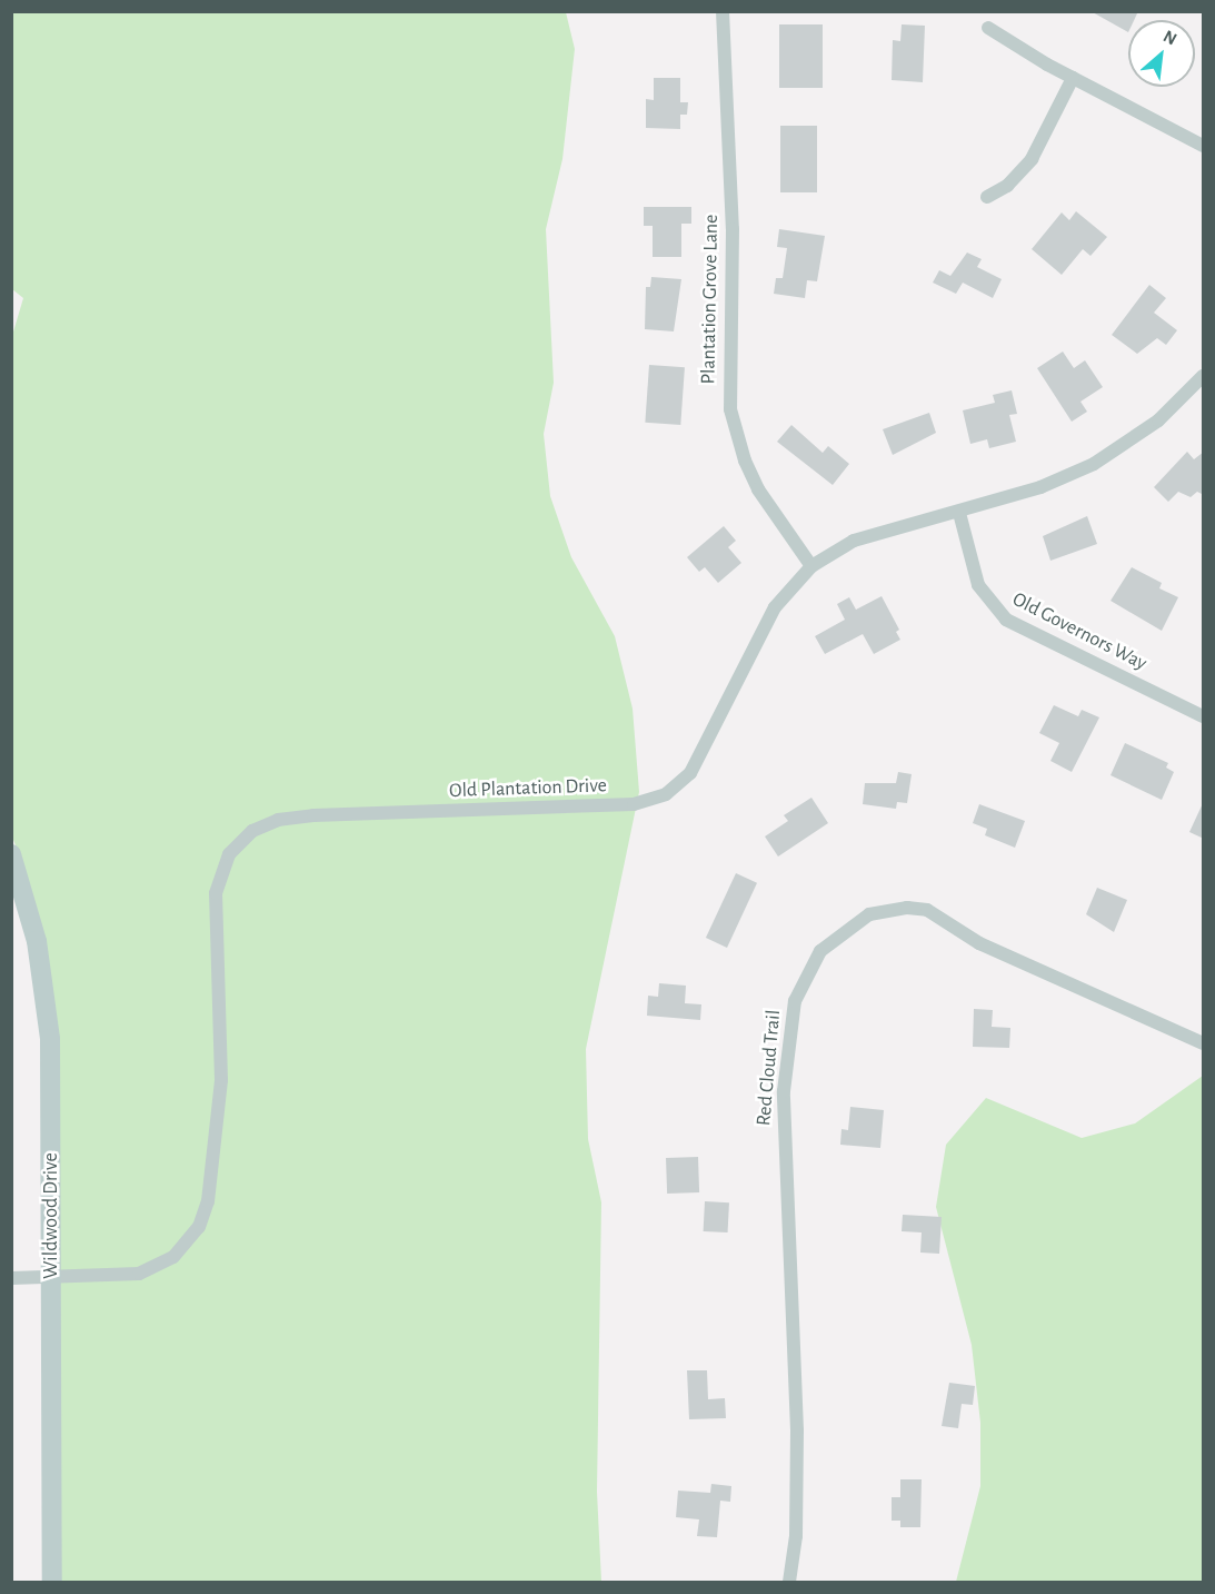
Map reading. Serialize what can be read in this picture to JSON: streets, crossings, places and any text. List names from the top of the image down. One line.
{"streets":{"street":["Plantation Grove Lane","Old Governors Way","Old Plantation Drive","Red Cloud Trail","Wildwood Drive"]},"crossings":[["Plantation Grove Lane","Old Plantation Drive"],["Old Governors Way","Old Plantation Drive"],["Old Plantation Drive","Wildwood Drive"]],"north":"top right"}
